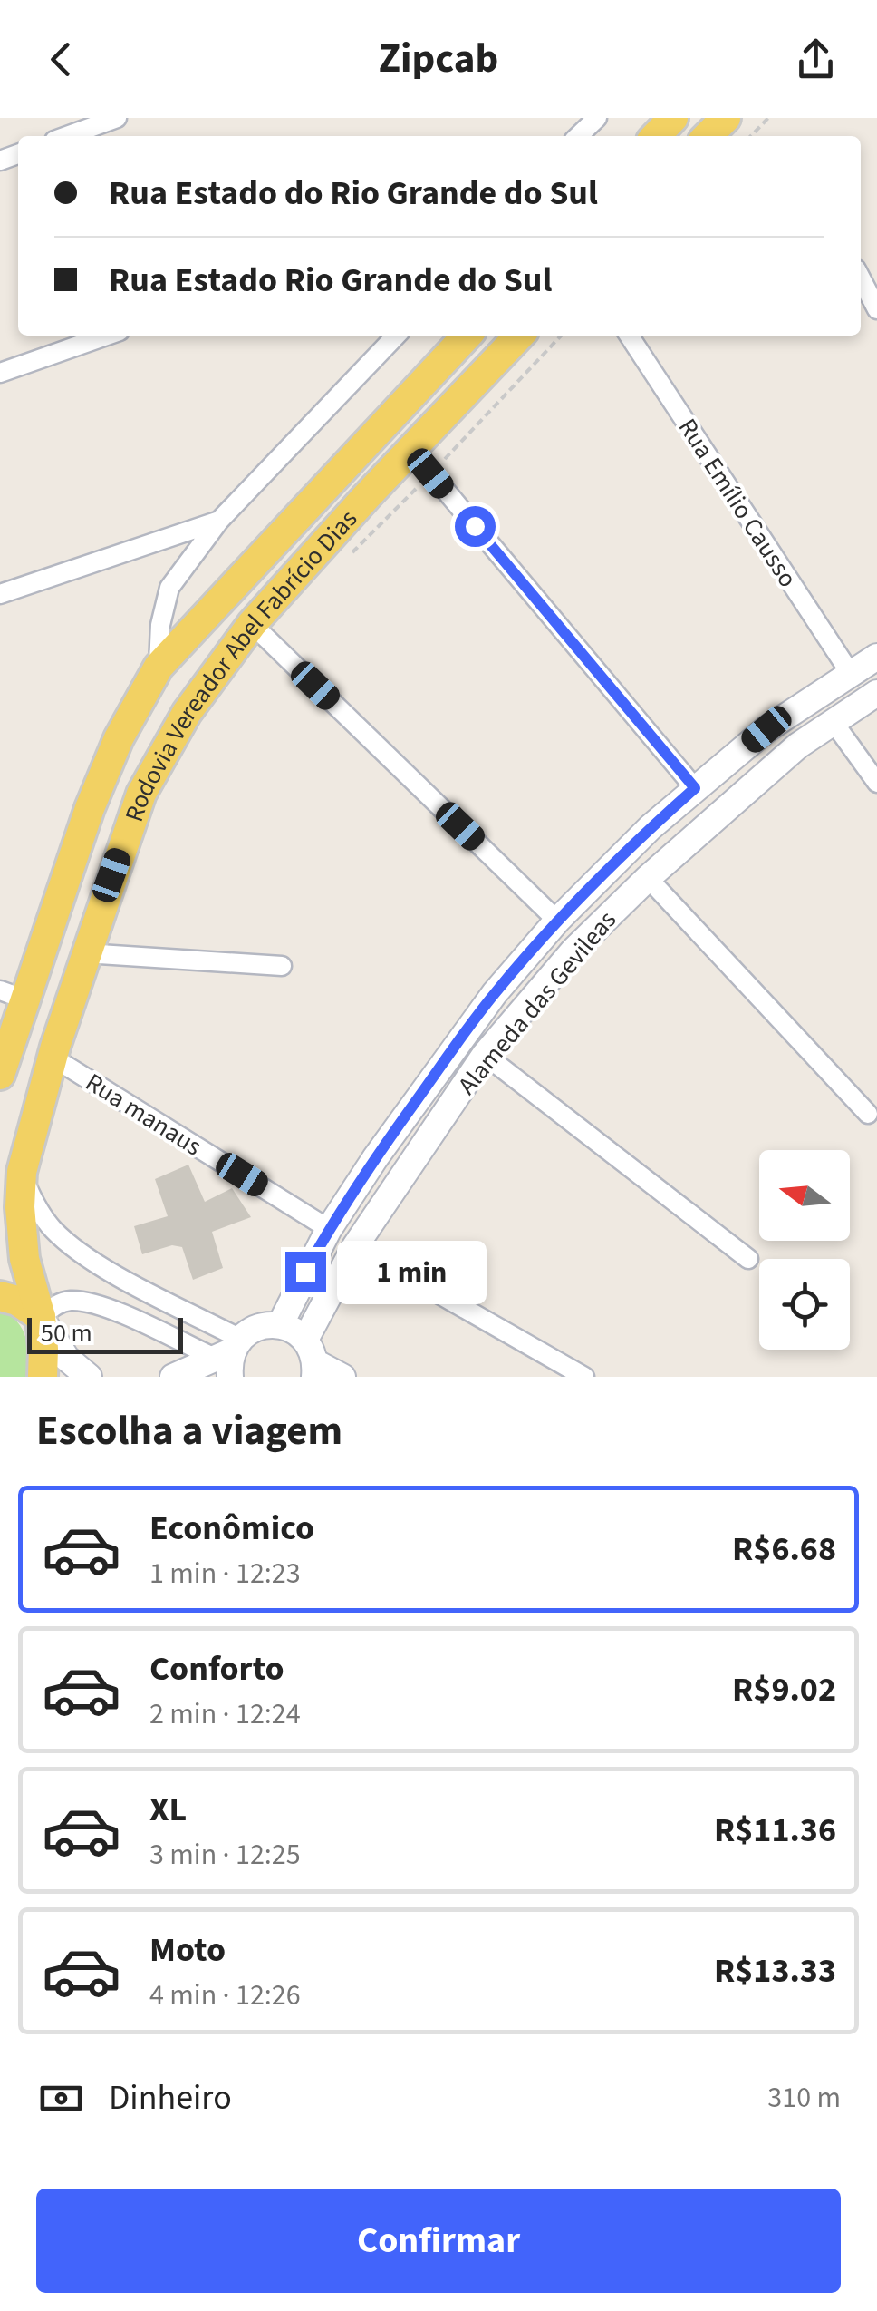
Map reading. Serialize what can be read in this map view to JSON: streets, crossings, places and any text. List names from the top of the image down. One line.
{"streets":{"main road":["Rodovia Vereador Abel Fabrício Dias"],"street":["Rua Emílio Causso","Alameda das Gevileas","Rua manaus"]},"crossings":[["Rua Emílio Causso","Alameda das Gevileas"],["Rodovia Vereador Abel Fabrício Dias","Rua manaus"],["Alameda das Gevileas","Rua manaus"]],"scale_bar":"50 m","north":"left","page":{"header":"Zipcab","banner":["Rua Estado do Rio Grande do Sul","Rua Estado Rio Grande do Sul"],"bubble":"1 min","scale":"50 m","heading":"Escolha a viagem","list":[{"name":"Econômico","note":"1 min · 12:23","value":"R$6.68"},{"name":"Conforto","note":"2 min · 12:24","value":"R$9.02"},{"name":"XL","note":"3 min · 12:25","value":"R$11.36"},{"name":"Moto","note":"4 min · 12:26","value":"R$13.33"}],"pay":["Dinheiro","310 m"],"buttons":"Confirmar"}}
